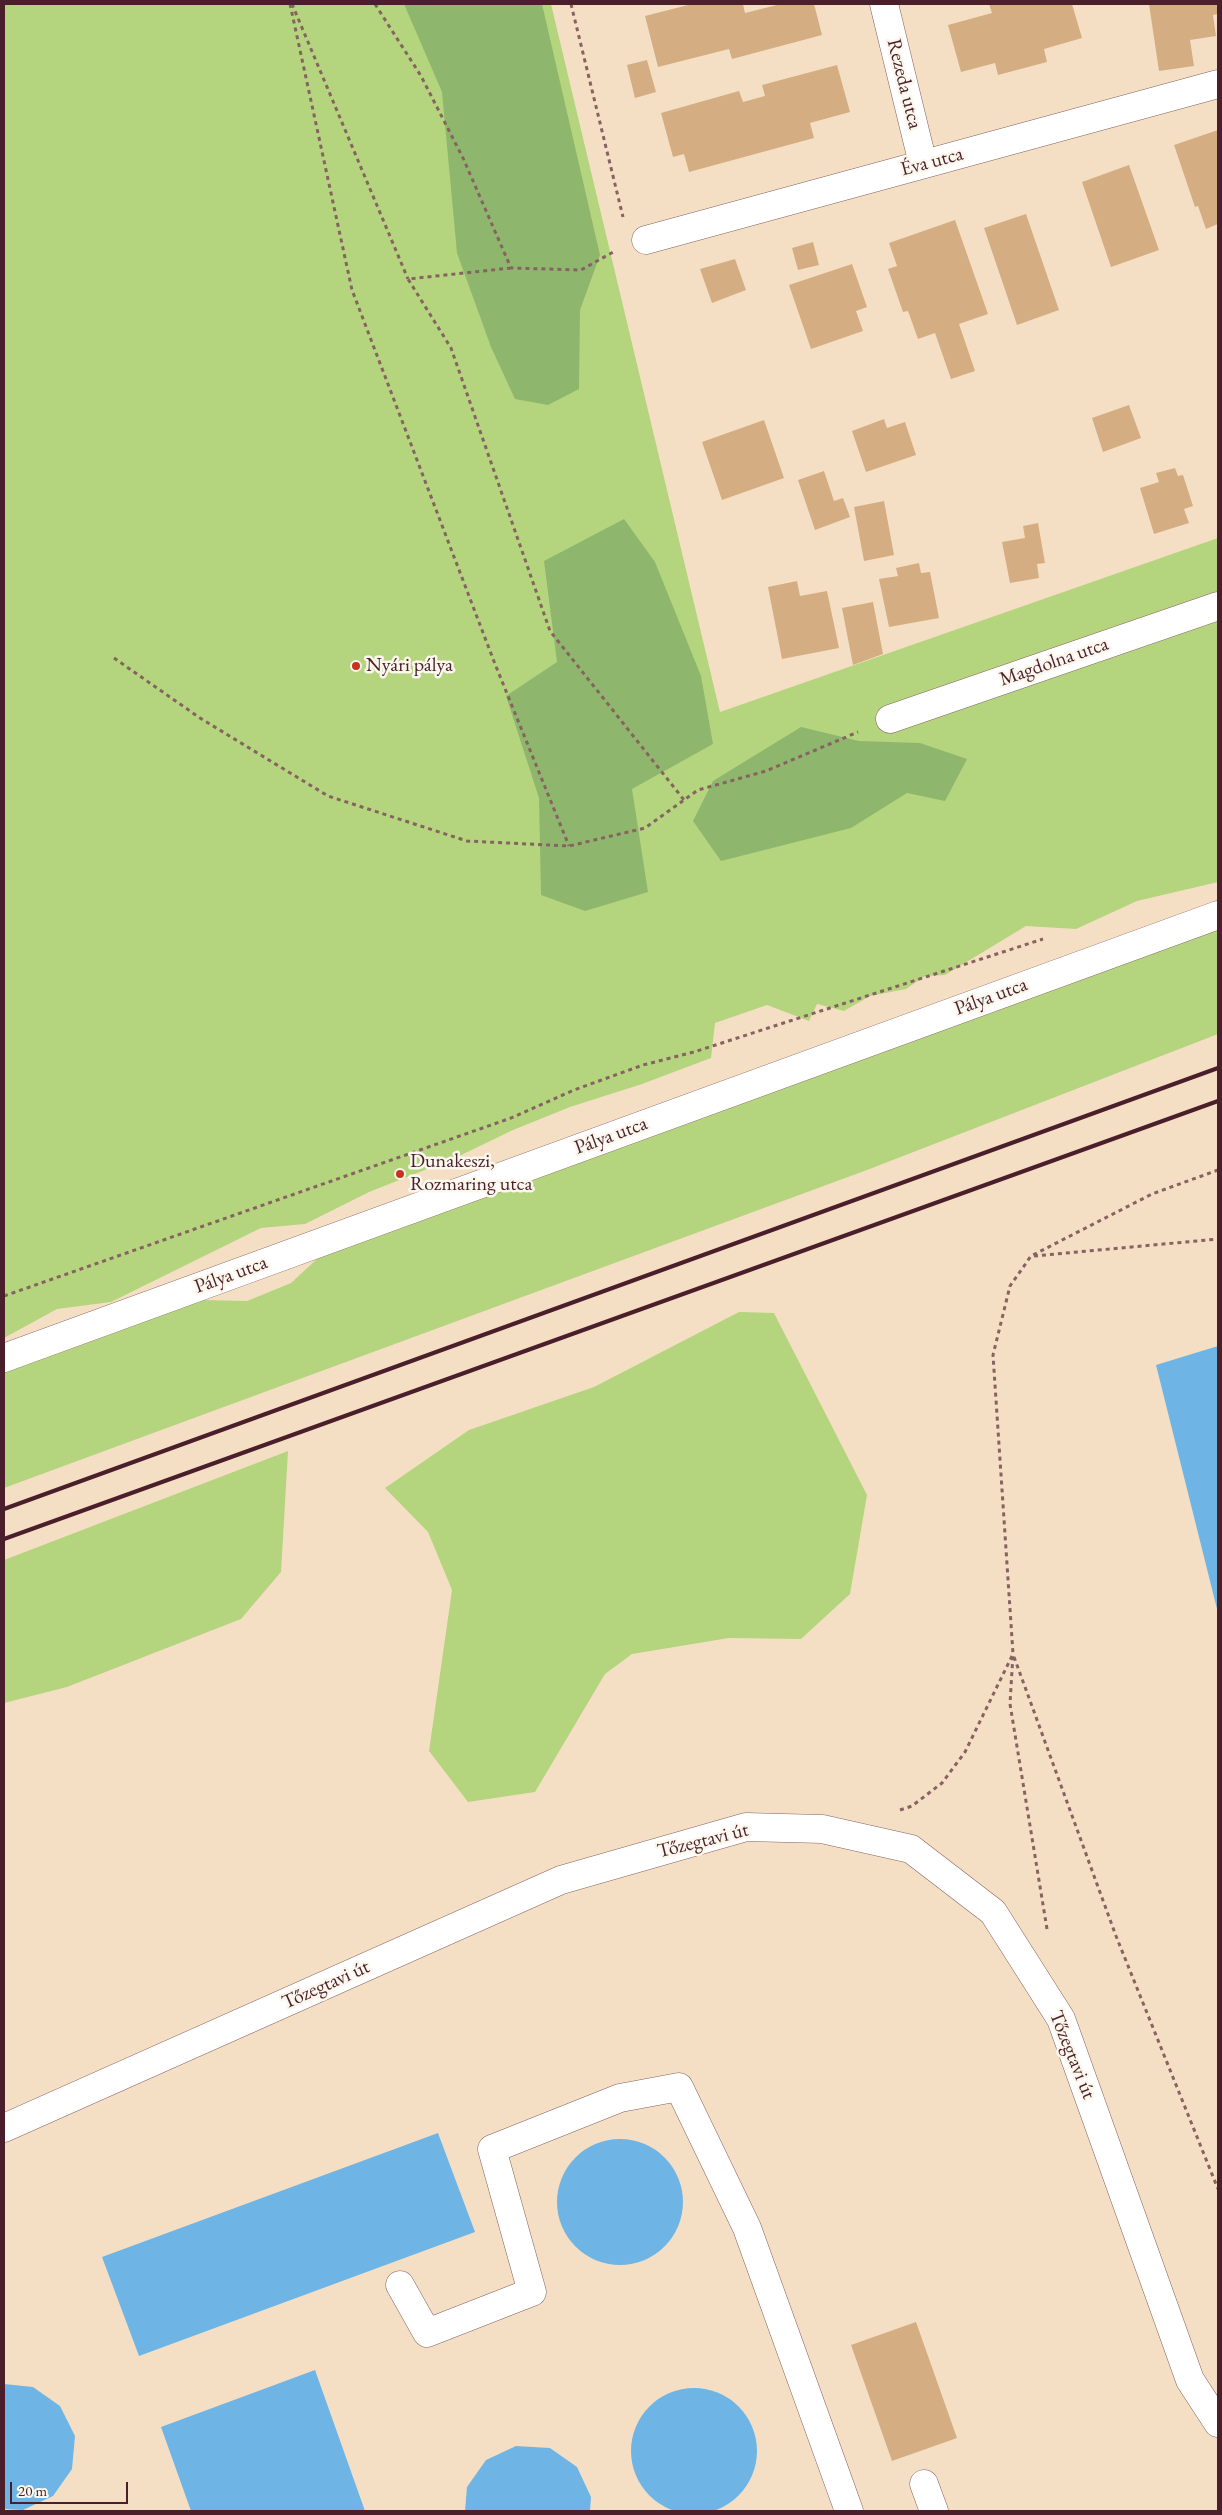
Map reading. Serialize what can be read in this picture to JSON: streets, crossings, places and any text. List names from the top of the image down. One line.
{"streets":{"street":["Rezeda utca","Éva utca","Magdolna utca","Pálya utca","Tőzegtavi út"]},"crossings":[["Rezeda utca","Éva utca"]],"places":["Nyári pálya","Dunakeszi, Rozmaring utca"],"scale_bar":"20 m"}
